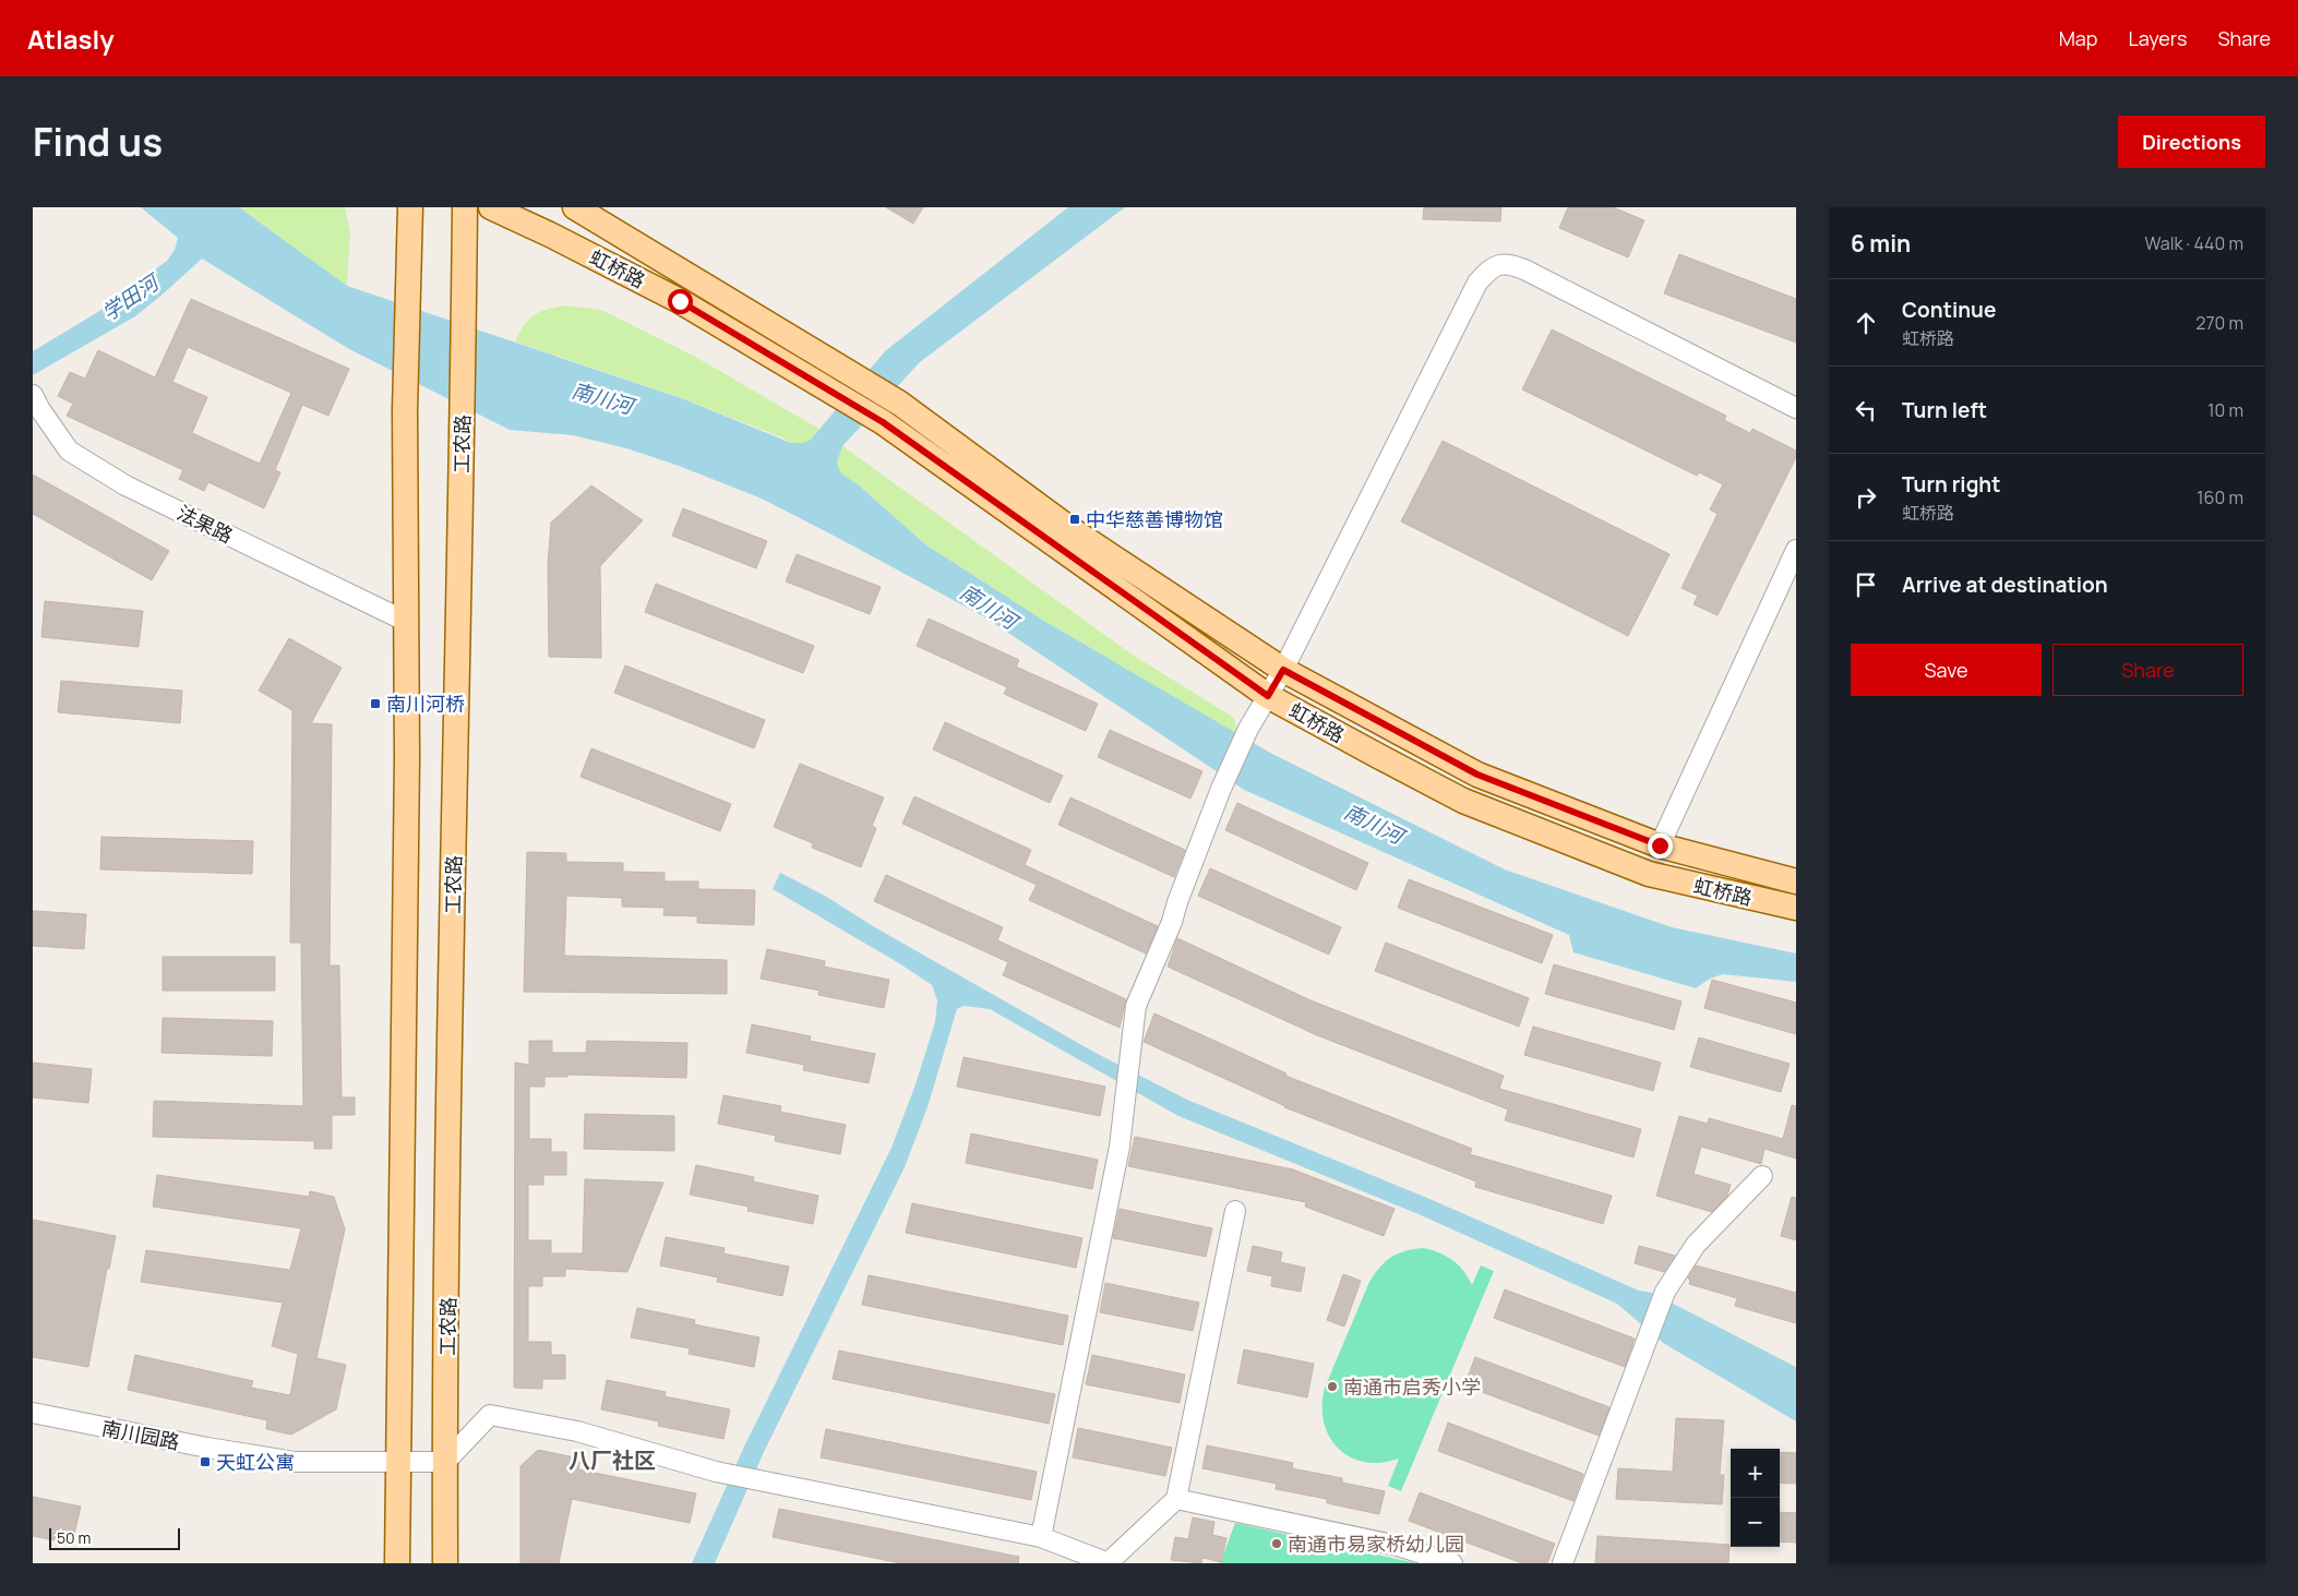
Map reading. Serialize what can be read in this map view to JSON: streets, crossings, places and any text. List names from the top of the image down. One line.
{"streets":{"main road":["虹桥路","工农路"],"street":["法果路","南川园路"]},"crossings":[["工农路","南川园路"]],"districts":["八厂社区"],"water":["学田河","南川河"],"places":{"transit":["中华慈善博物馆","南川河桥","天虹公寓"],"other":["南通市启秀小学","南通市易家桥幼儿园"]},"scale_bar":"50 m","page":{"header":"Atlasly","nav":["Map","Layers","Share"],"title":"Find us","buttons":["Directions",["Save","Share"]],"heading":["6 min","Walk · 440 m"],"list":[["Continue","虹桥路","270 m"],["Turn left","10 m"],["Turn right","虹桥路","160 m"],"Arrive at destination"],"map_buttons":["+","−"],"scale":"50 m"}}
